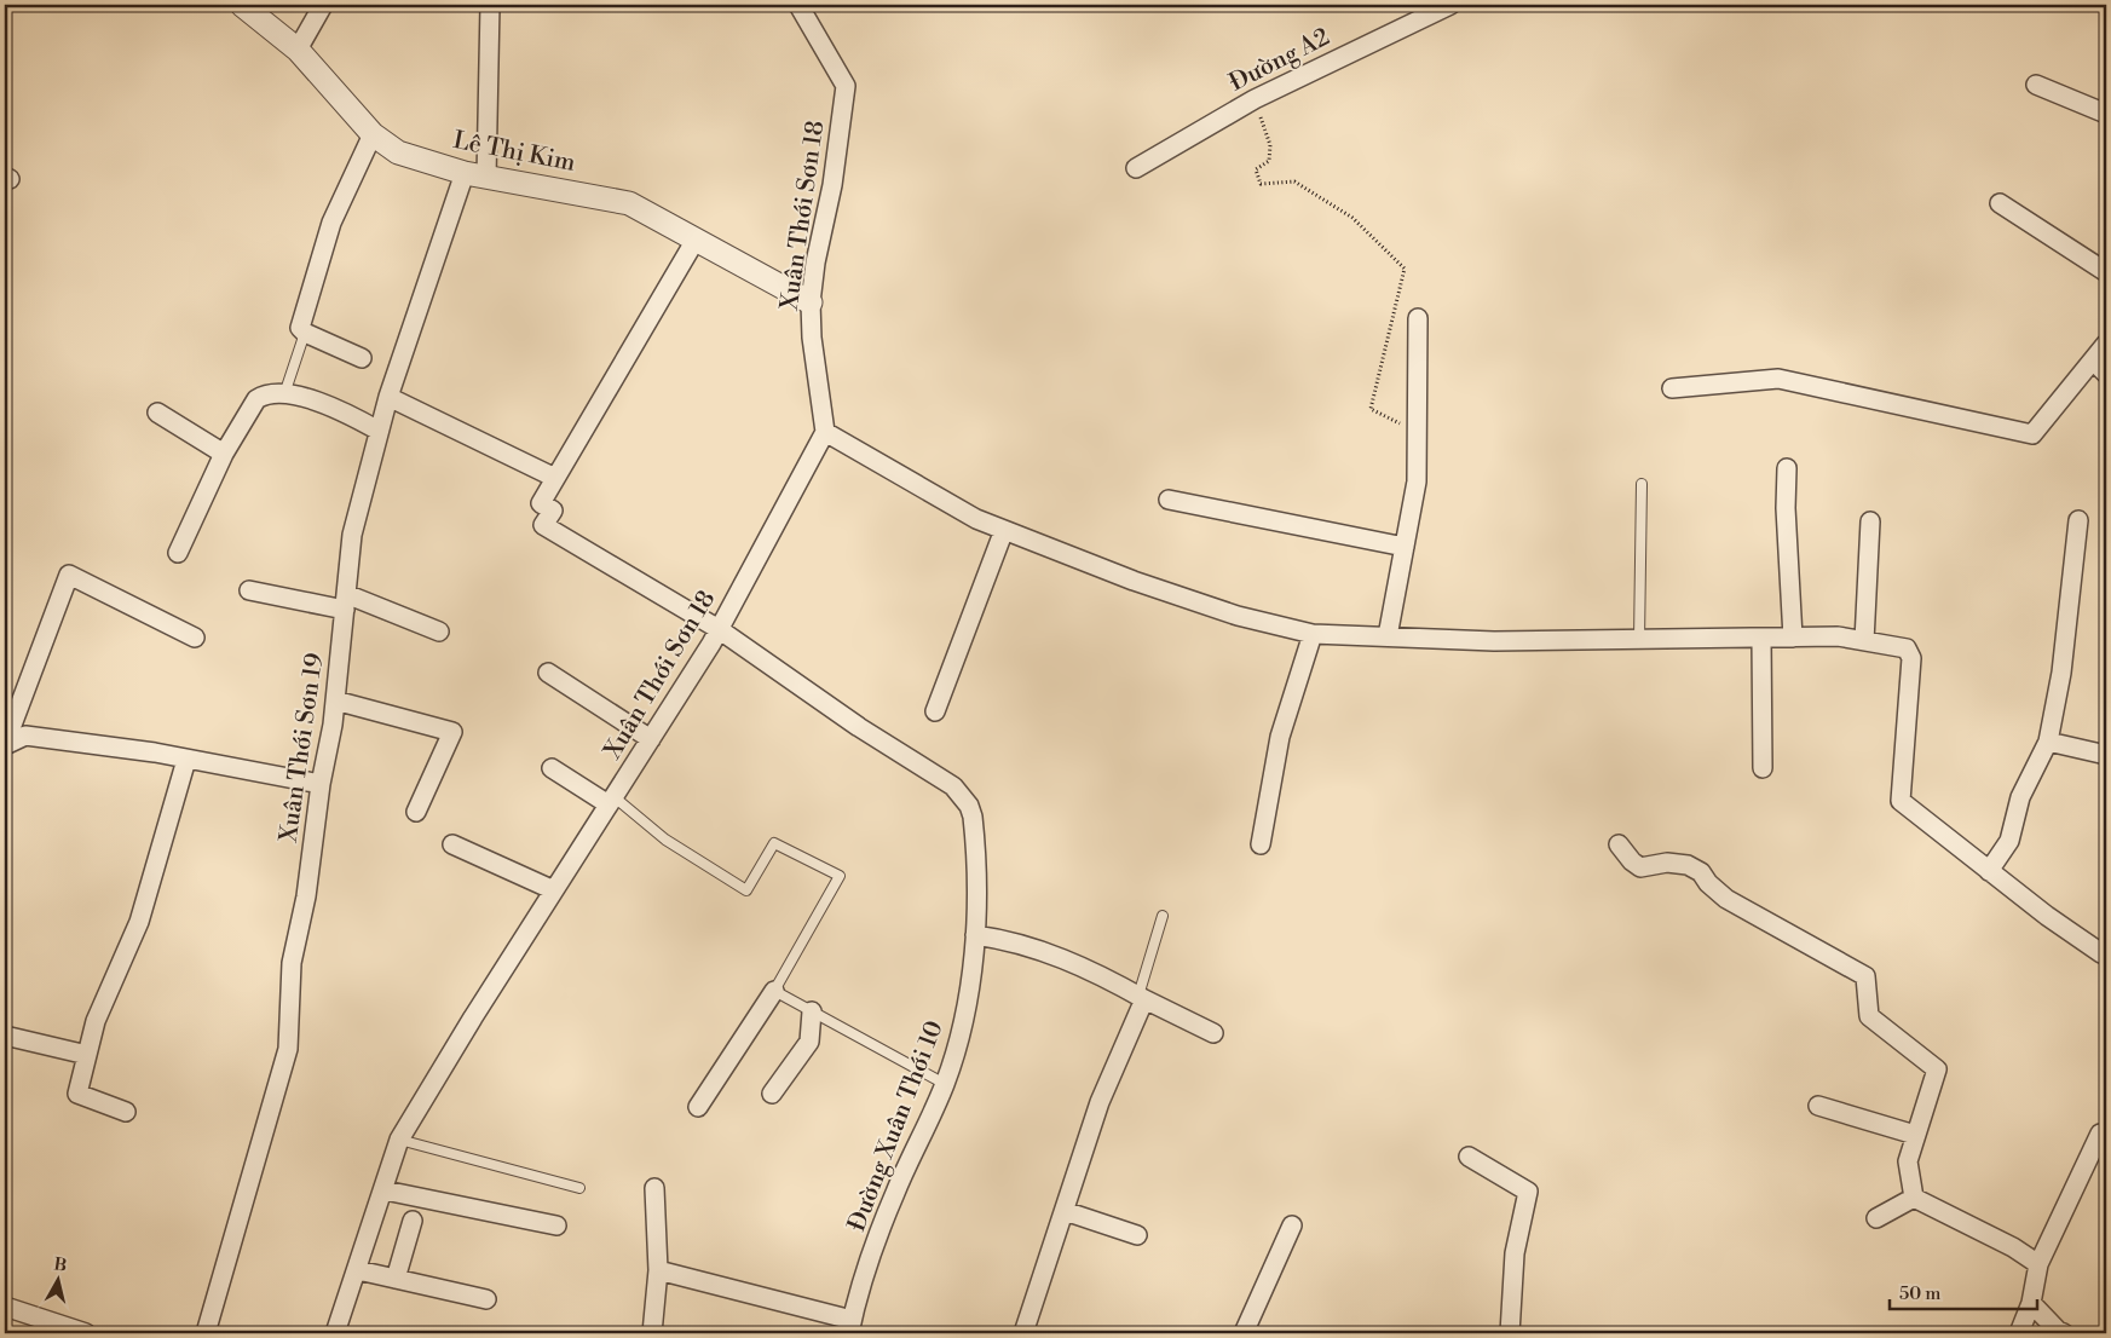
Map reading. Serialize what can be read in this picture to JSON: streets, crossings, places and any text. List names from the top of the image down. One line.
{"streets":{"street":["Đường A2","Lê Thị Kim","Xuân Thới Sơn 18","Xuân Thới Sơn 19","Đường Xuân Thới 10"]},"crossings":[["Lê Thị Kim","Xuân Thới Sơn 18"],["Lê Thị Kim","Xuân Thới Sơn 19"],["Xuân Thới Sơn 18","Đường Xuân Thới 10"]],"scale_bar":"50 m","north":"top"}
